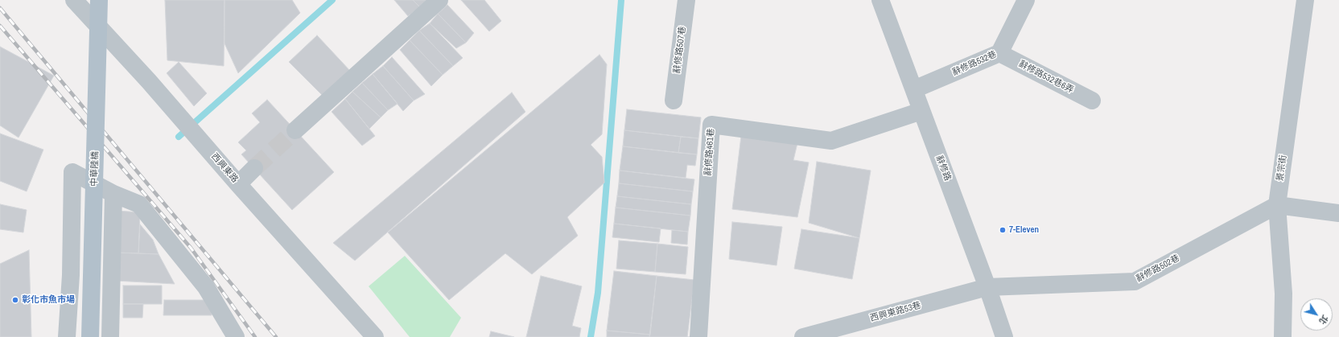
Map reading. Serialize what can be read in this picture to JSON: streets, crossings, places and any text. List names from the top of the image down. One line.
{"streets":{"main road":["中華陸橋"],"street":["辭修路507巷","辭修路532巷","辭修路532巷6弄","辭修路461巷","西興東路","辭修路","景宗街","辭修路502巷","西興東路53巷"]},"crossings":[["辭修路532巷","辭修路532巷6弄"],["辭修路532巷","辭修路"],["辭修路461巷","辭修路"],["辭修路","辭修路502巷"],["辭修路","西興東路53巷"],["景宗街","辭修路502巷"],["辭修路502巷","西興東路53巷"]],"places":["7-Eleven","彰化市魚市場"],"north":"bottom right"}
